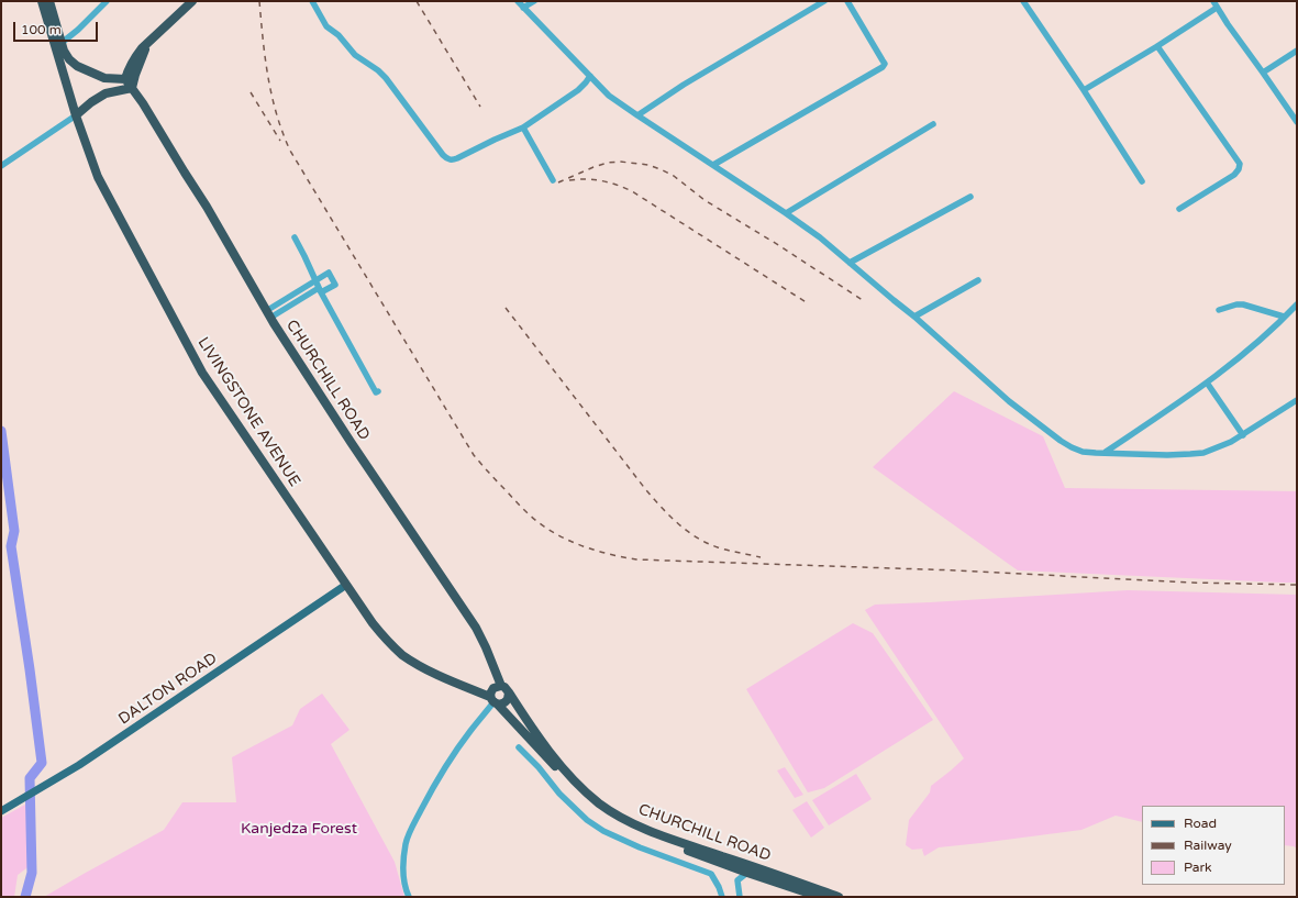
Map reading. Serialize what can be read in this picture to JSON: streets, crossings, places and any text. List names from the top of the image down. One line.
{"streets":{"highway":["CHURCHILL ROAD","LIVINGSTONE AVENUE"],"main road":["DALTON ROAD"]},"crossings":[["CHURCHILL ROAD","LIVINGSTONE AVENUE"],["LIVINGSTONE AVENUE","DALTON ROAD"]],"parks":["Kanjedza Forest"],"legend":["Road","Railway","Park"],"scale_bar":"100 m"}
